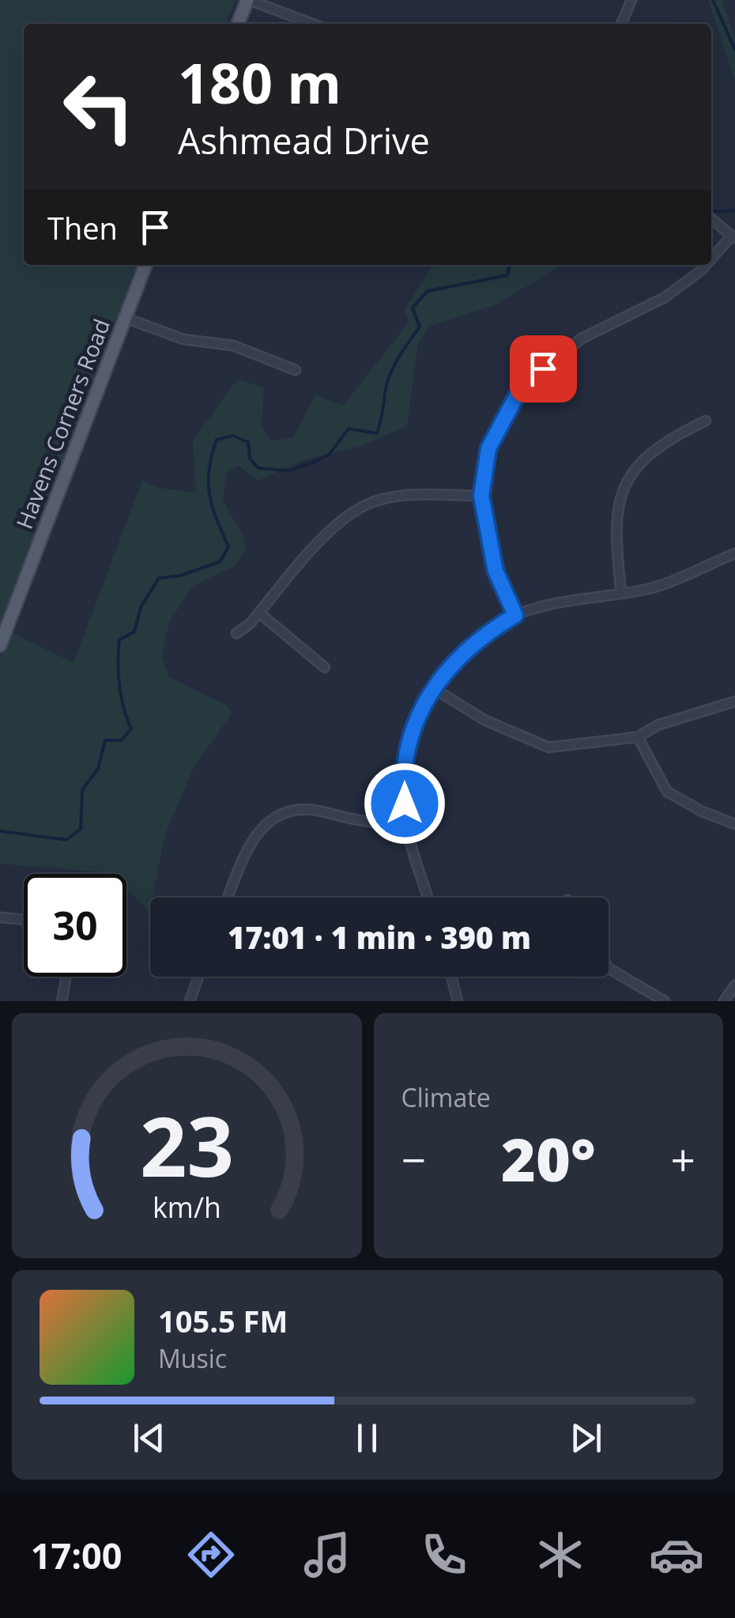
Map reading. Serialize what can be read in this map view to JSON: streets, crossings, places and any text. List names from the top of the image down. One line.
{"streets":{"main road":["Havens Corners Road"]},"page":{"turn":["180 m","Ashmead Drive"],"then":"Then","limit":"30","trip":"17:01 · 1 min · 390 m","tile":"Climate","heat":["−","20°","+"],"song":["105.5 FM","Music"],"tabs":"17:00","gauge":["23","km/h"]}}
